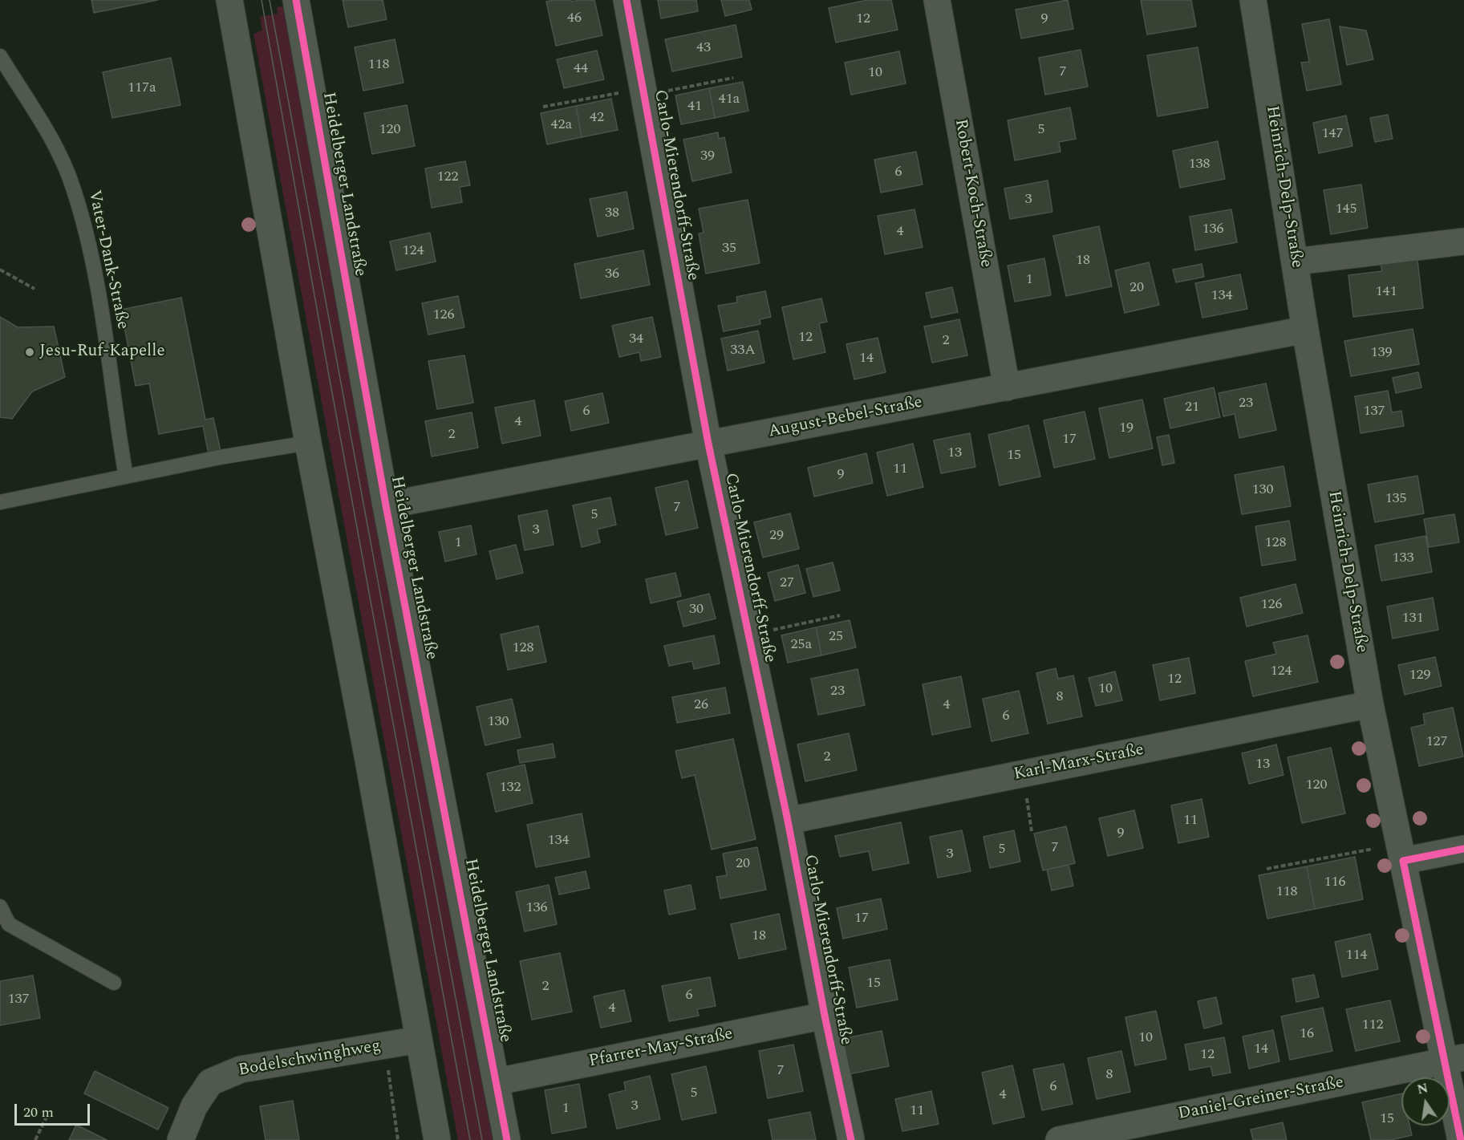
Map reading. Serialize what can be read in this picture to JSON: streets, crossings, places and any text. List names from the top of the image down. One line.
{"streets":{"street":["Heidelberger Landstraße","Carlo-Mierendorff-Straße","Heinrich-Delp-Straße","Robert-Koch-Straße","August-Bebel-Straße","Karl-Marx-Straße","Pfarrer-May-Straße","Bodelschwinghweg","Daniel-Greiner-Straße"],"lane":["Vater-Dank-Straße"]},"crossings":[["Heidelberger Landstraße","August-Bebel-Straße"],["Heidelberger Landstraße","Pfarrer-May-Straße"],["Carlo-Mierendorff-Straße","August-Bebel-Straße"],["Carlo-Mierendorff-Straße","Karl-Marx-Straße"],["Carlo-Mierendorff-Straße","Pfarrer-May-Straße"],["Heinrich-Delp-Straße","August-Bebel-Straße"],["Heinrich-Delp-Straße","Karl-Marx-Straße"],["Heinrich-Delp-Straße","Daniel-Greiner-Straße"],["Robert-Koch-Straße","August-Bebel-Straße"]],"places":["Jesu-Ruf-Kapelle"],"house_numbers":["46","12","9","43","118","44","7","10","117a","41a","41","42","42a","120","5","147","39","138","6","122","3","145","38","136","4","35","124","18","36","1","20","141","134","126","12","34","2","33A","139","14","23","21","6","137","4","19","2","17","13","15","11","9","130","135","7","5","3","29","1","128","133","27","126","30","131","25","25a","128","124","129","12","10","23","8","26","4","6","130","127","2","13","120","132","11","9","134","7","5","3","20","116","118","136","17","18","114","15","2","6","137","4","112","16","10","14","12","7","8","6","5","4","3","1","11","15"],"scale_bar":"20 m","north":"top"}
